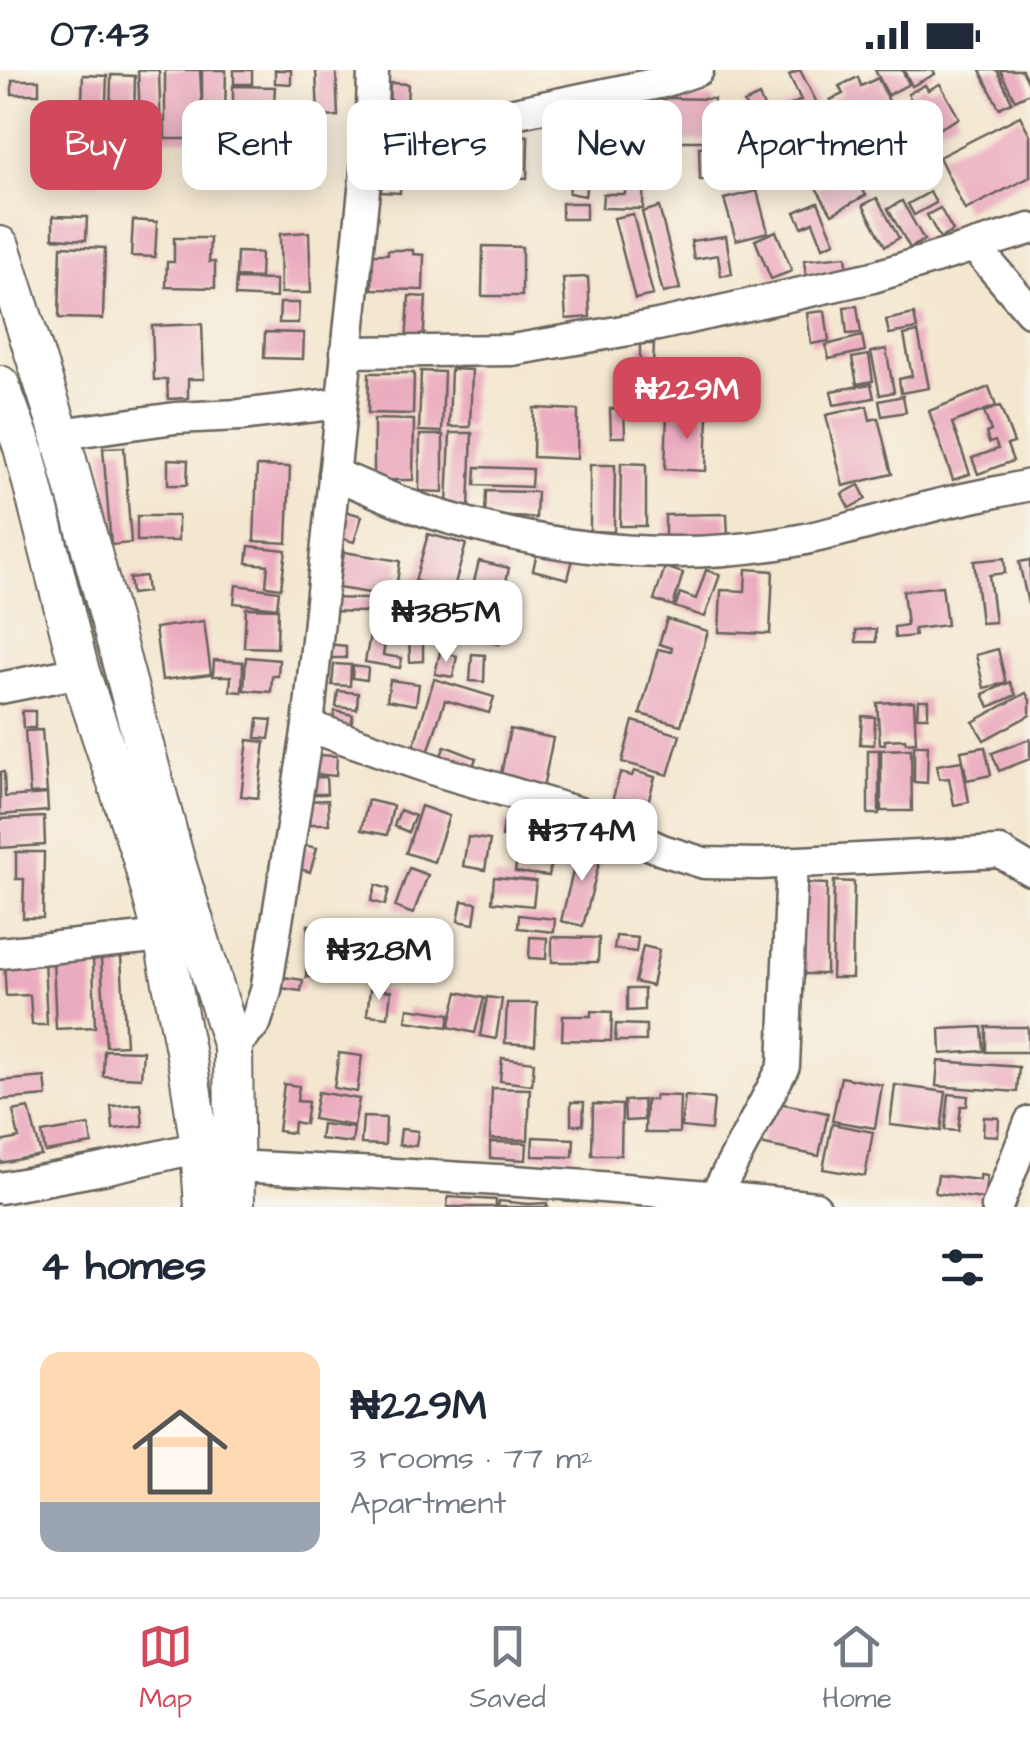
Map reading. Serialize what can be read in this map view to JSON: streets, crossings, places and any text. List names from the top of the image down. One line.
{"page":{"status":"07:43","chip":["Buy","Rent","Filters","New","Apartment"],"price":["₦229M","₦385M","₦374M","₦328M"],"heading":"4 homes","list":[{"name":"₦229M","note":"3 rooms · 77 m² · Apartment"}],"tabs":["Map","Saved","Home"]}}
